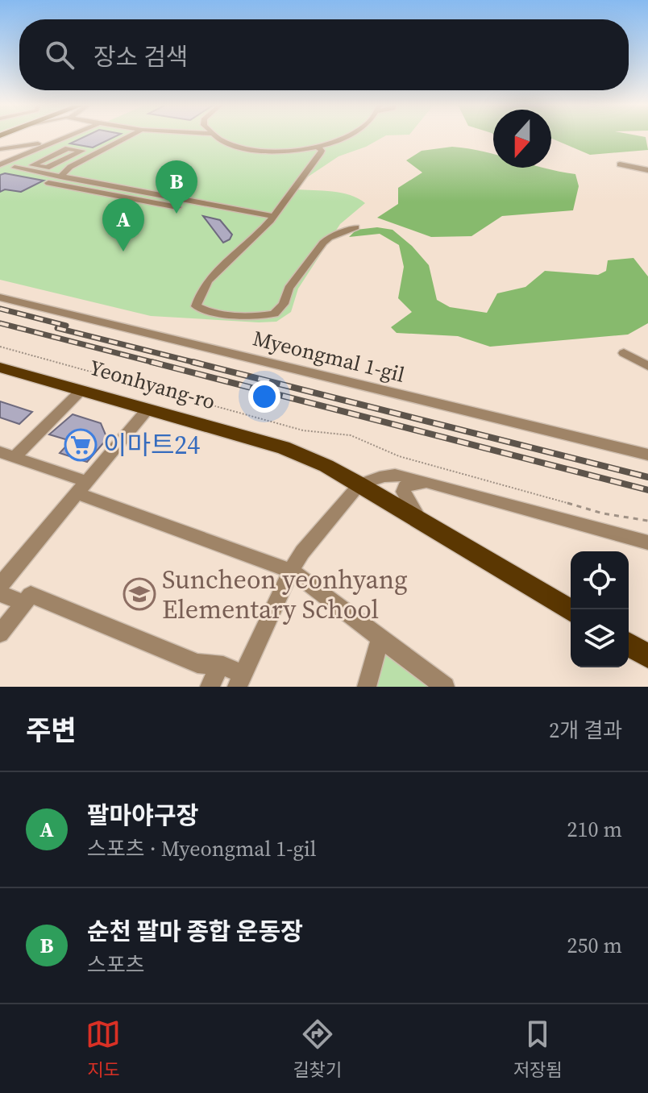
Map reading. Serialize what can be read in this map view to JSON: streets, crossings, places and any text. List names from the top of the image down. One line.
{"streets":{"main road":["Yeonhyang-ro"],"street":["Myeongmal 1-gil"]},"places":{"supermarket":["이마트24"],"school or university":["Suncheon yeonhyang Elementary School"]},"north":"bottom","page":{"search":"장소 검색","pins":["B","A"],"heading":["주변","2개 결과"],"list":[{"mark":"A","name":"팔마야구장","note":"스포츠 · Myeongmal 1-gil","value":"210 m"},{"mark":"B","name":"순천 팔마 종합 운동장","note":"스포츠","value":"250 m"}],"nav":["지도","길찾기","저장됨"]}}
